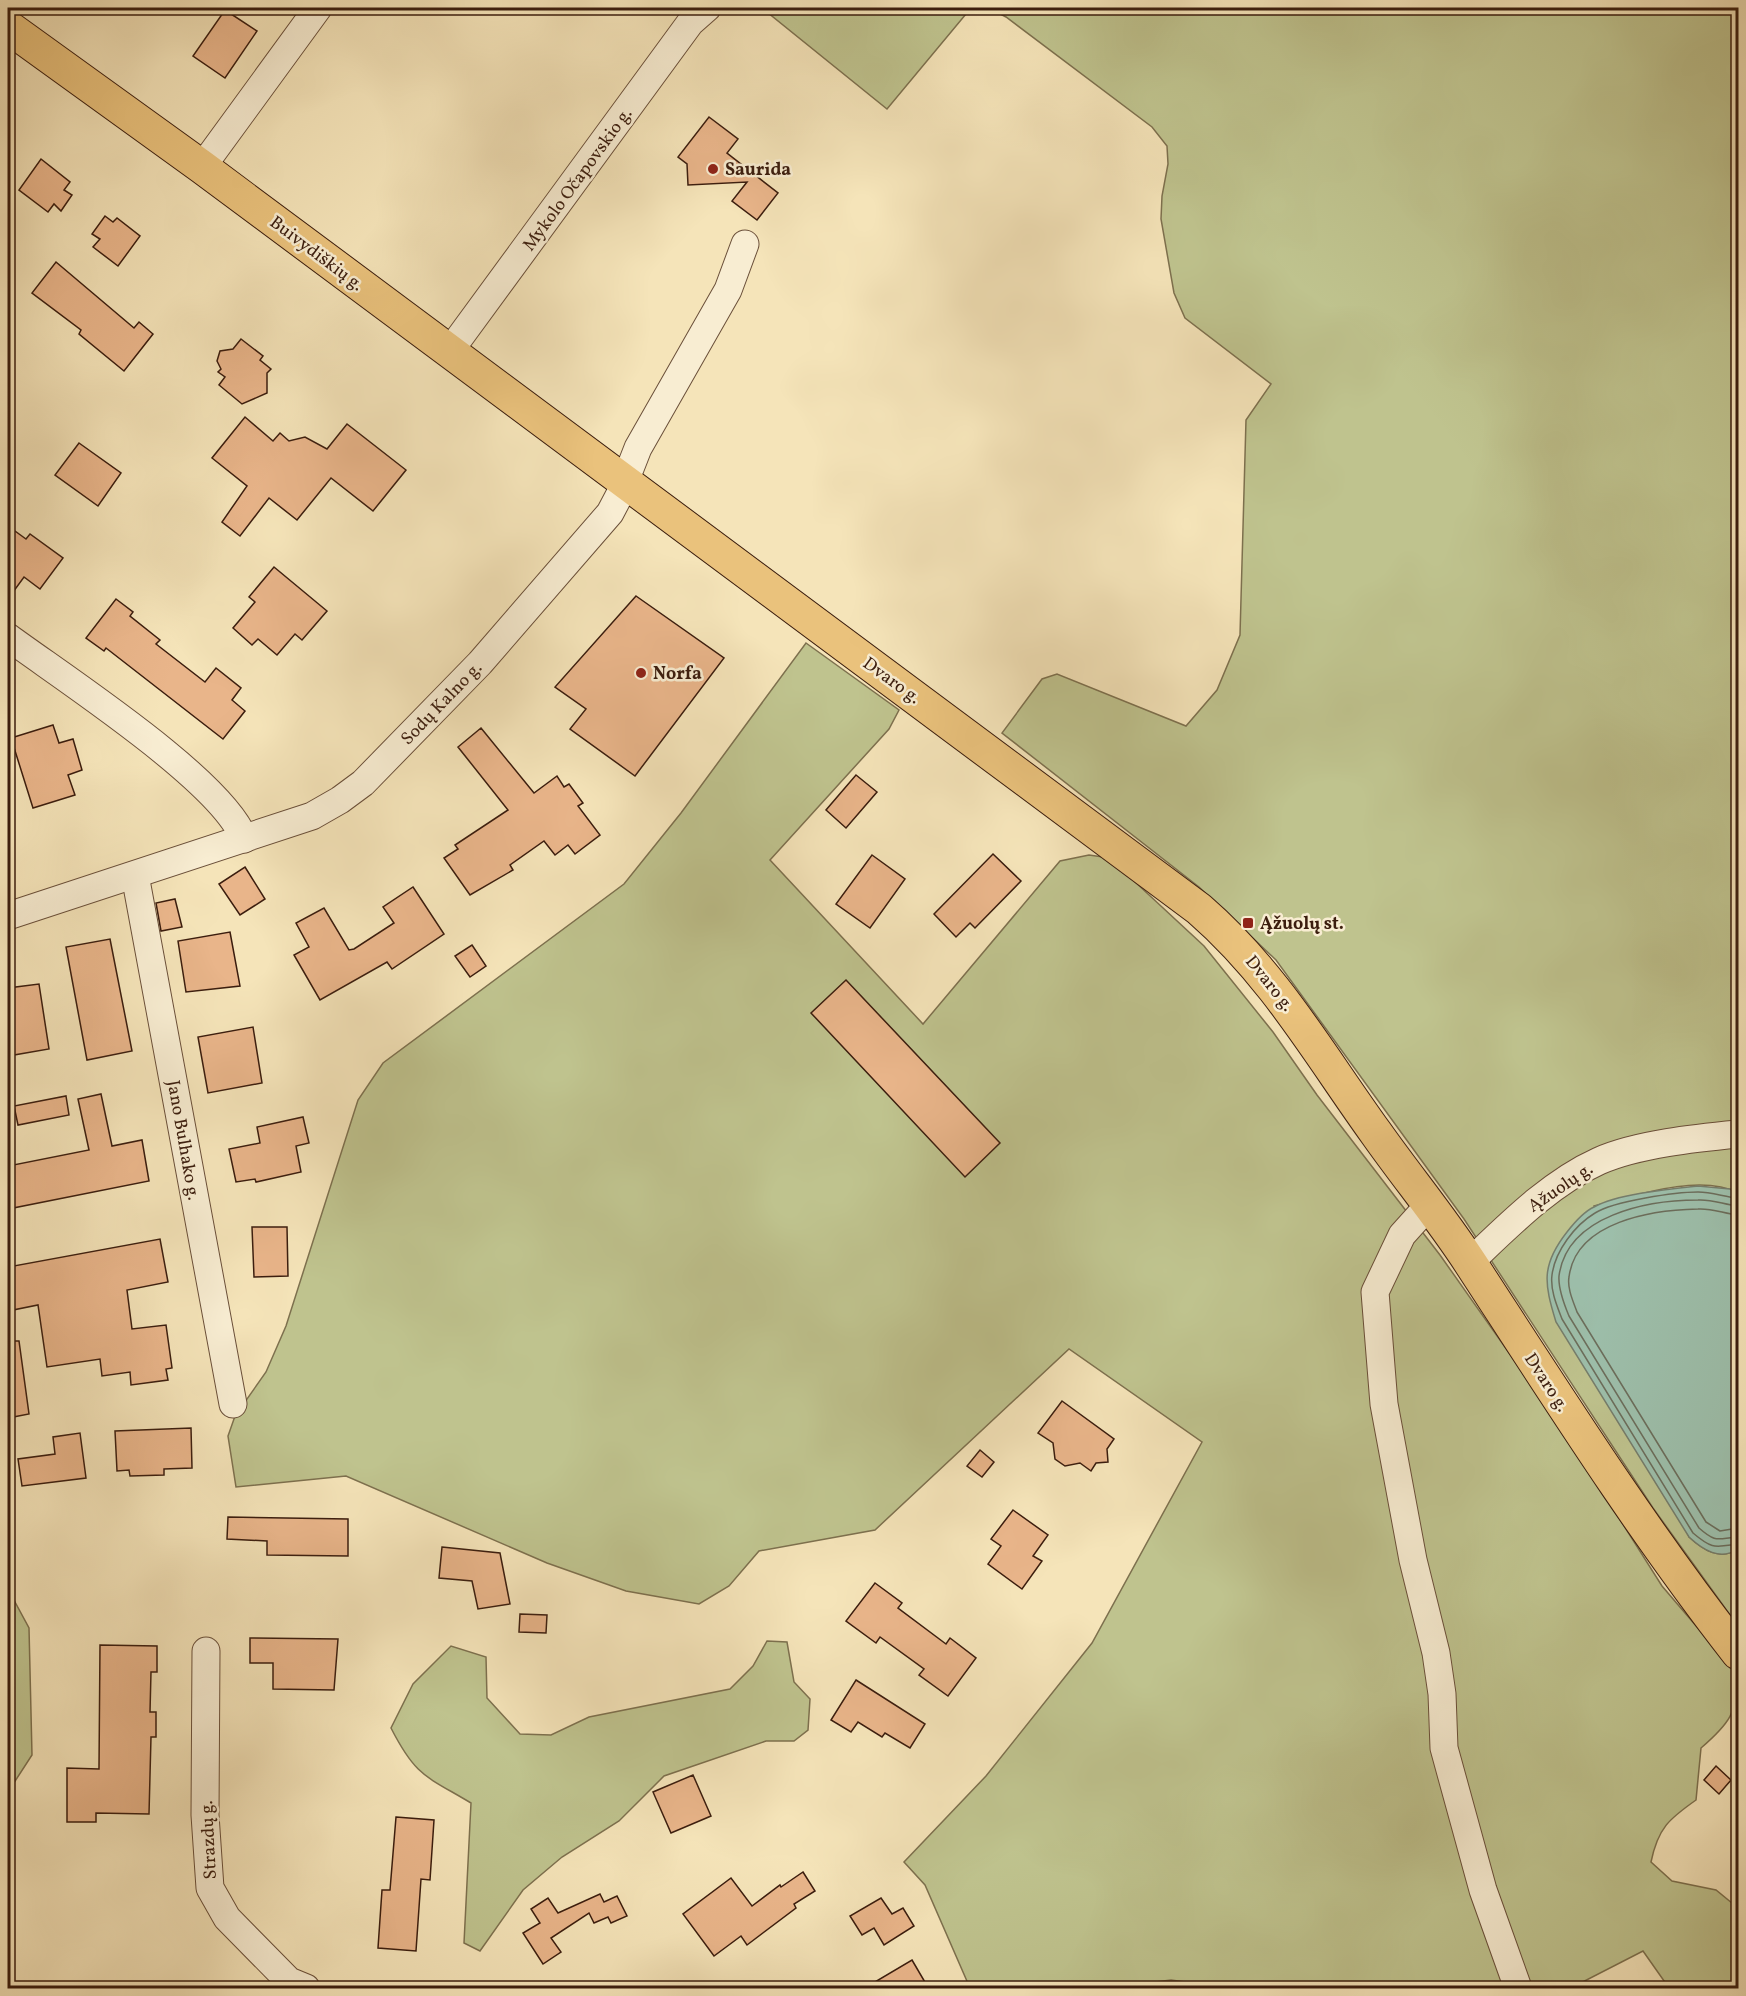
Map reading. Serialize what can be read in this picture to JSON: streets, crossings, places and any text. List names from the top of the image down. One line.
{"streets":{"main road":["Buivydiškių g.","Dvaro g."],"street":["Mykolo Očapovskio g.","Sodų Kalno g.","Jano Bulhako g.","Ąžuolų g.","Strazdų g."]},"crossings":[["Mykolo Očapovskio g.","Buivydiškių g."],["Buivydiškių g.","Dvaro g."],["Buivydiškių g.","Sodų Kalno g."],["Dvaro g.","Sodų Kalno g."],["Dvaro g.","Ąžuolų g."],["Sodų Kalno g.","Jano Bulhako g."]],"places":{"other":["Saurida","Norfa"],"transit":["Ąžuolų st."]}}
